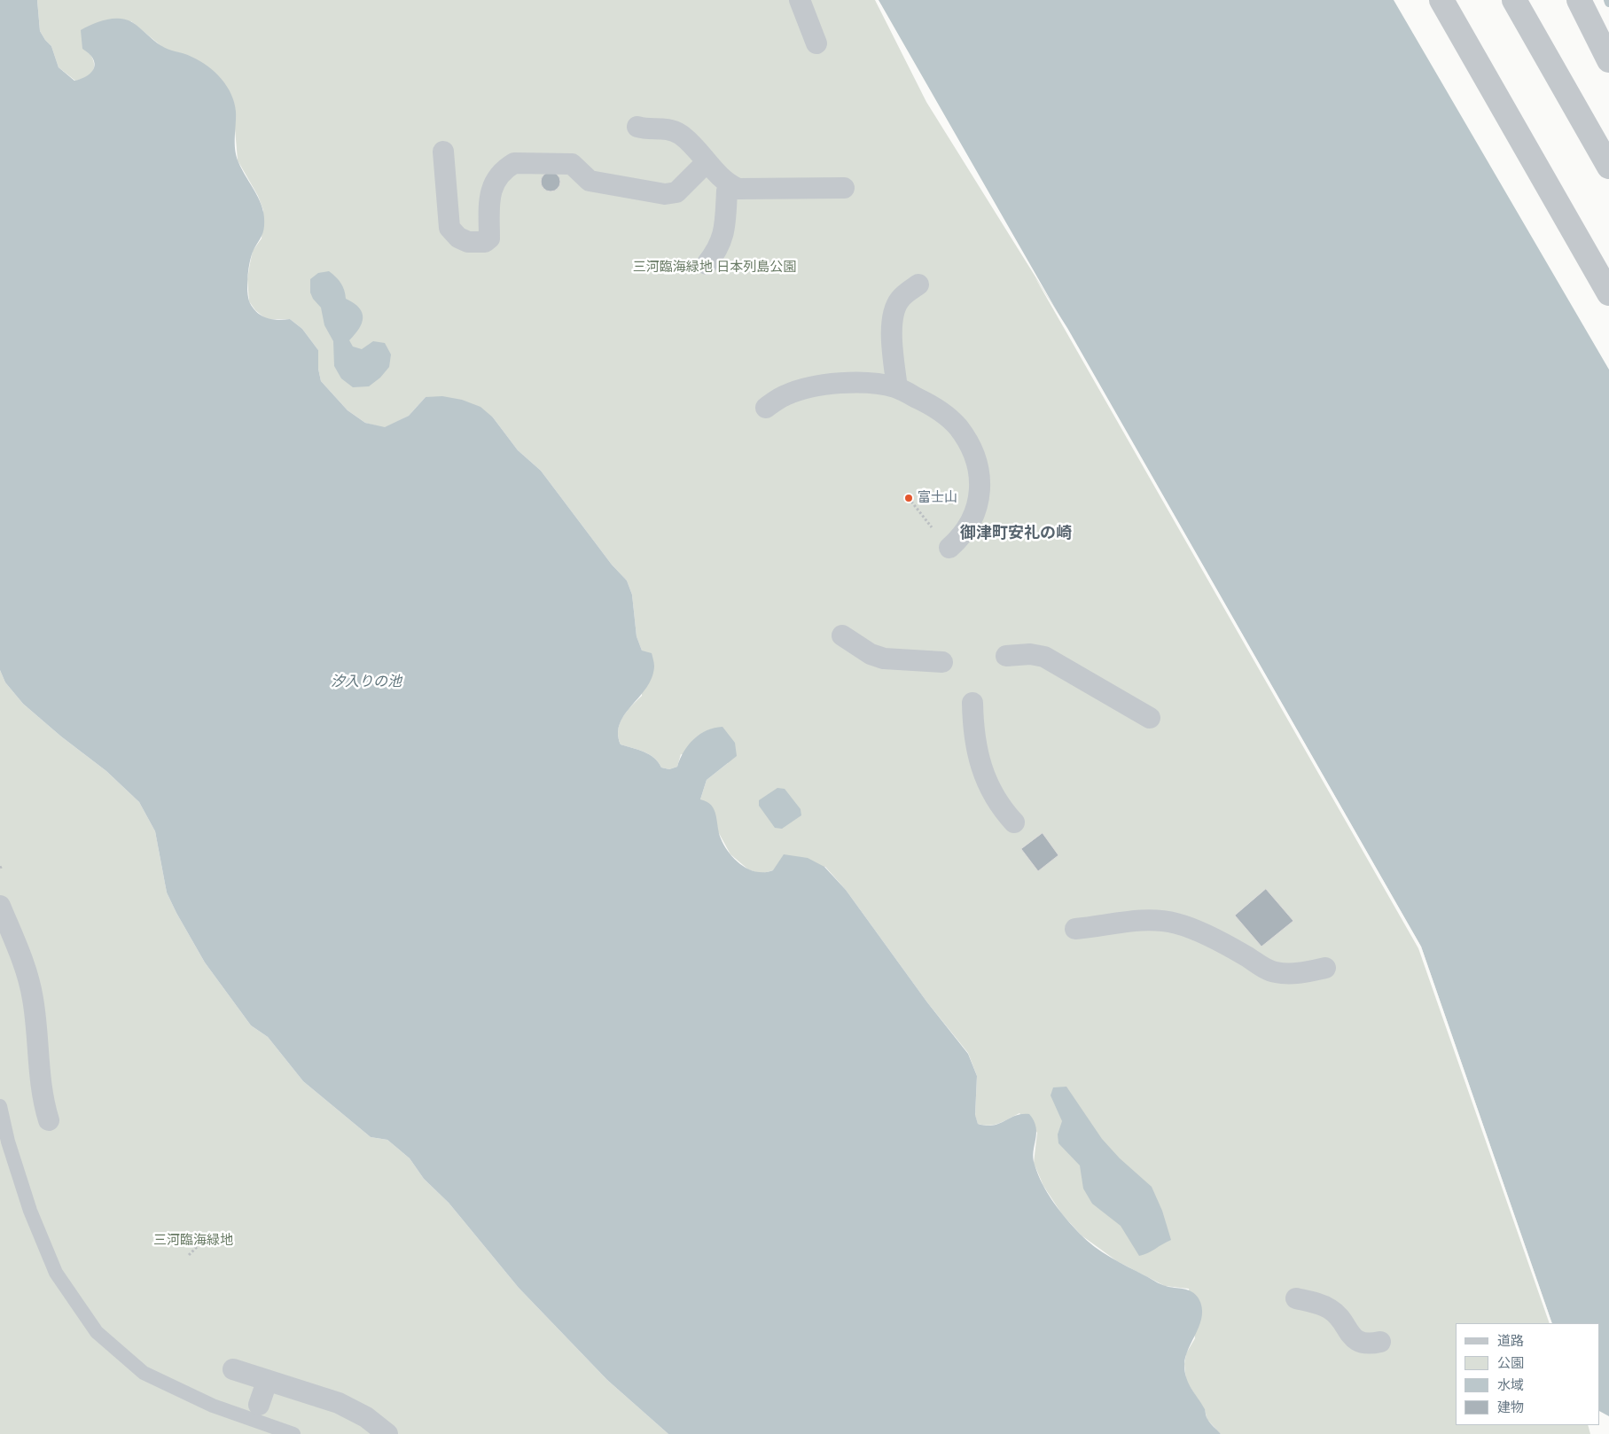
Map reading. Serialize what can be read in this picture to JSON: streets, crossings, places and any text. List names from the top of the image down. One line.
{"districts":["御津町安礼の崎"],"water":["汐入りの池"],"parks":["三河臨海緑地 日本列島公園","三河臨海緑地"],"places":["富士山"],"legend":["道路","公園","水域","建物"]}
